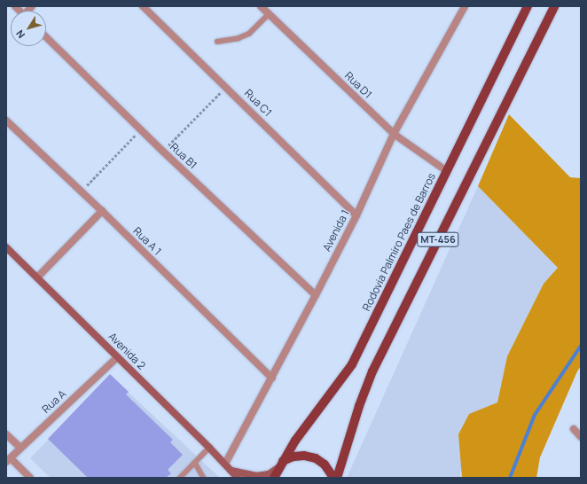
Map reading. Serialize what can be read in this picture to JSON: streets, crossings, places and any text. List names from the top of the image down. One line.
{"streets":{"main road":["MT-456","Rodovia Palmiro Paes de Barros"],"street":["Rua D1","Rua C1","Rua B1","Avenida 1","Rua A 1","Avenida 2","Rua A"]},"crossings":[["Rua D1","Avenida 1"],["Rua D1","Rodovia Palmiro Paes de Barros"],["Rua C1","Avenida 1"],["Rua B1","Avenida 1"],["Avenida 1","Rua A 1"],["Avenida 1","Avenida 2"],["Avenida 2","Rua A"]],"north":"bottom left"}
